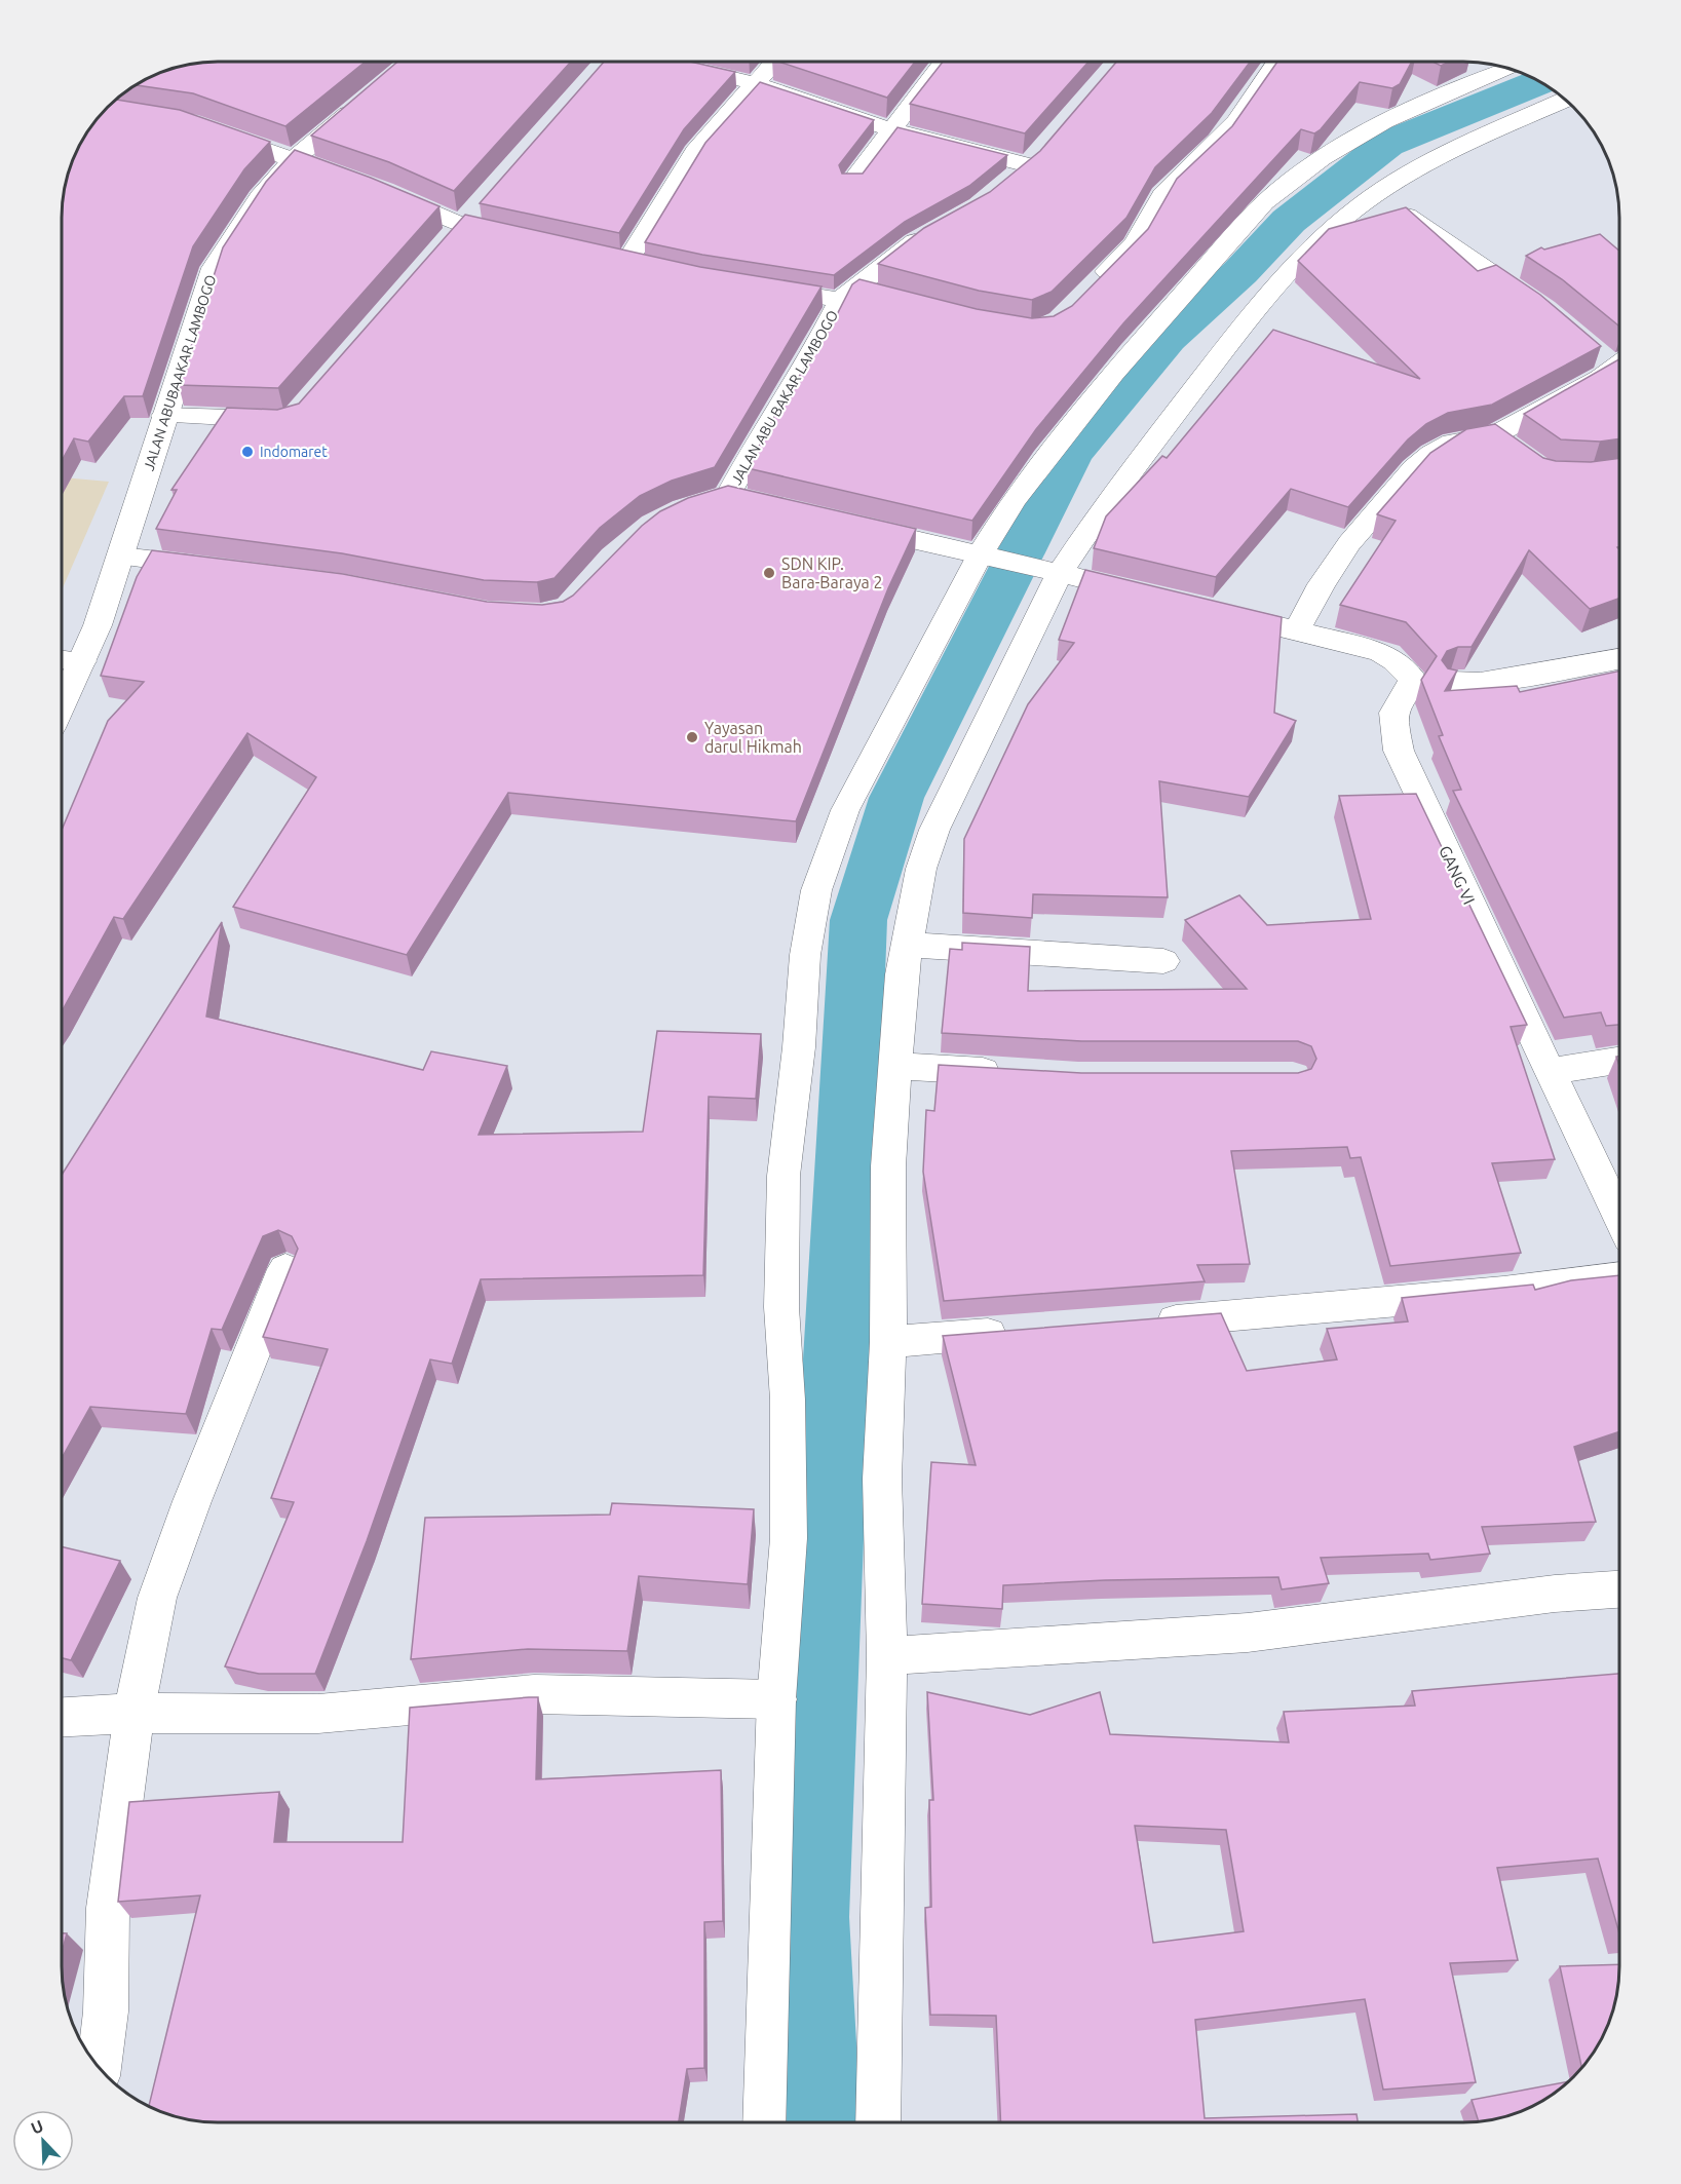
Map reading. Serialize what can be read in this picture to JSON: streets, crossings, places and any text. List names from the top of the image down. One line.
{"streets":{"street":["JALAN ABUBAAKAR LAMBOGO","JALAN ABU BAKAR LAMBOGO","GANG VI"]},"places":["Indomaret","SDN KIP. Bara-Baraya 2","Yayasan darul Hikmah"],"north":"top left"}
